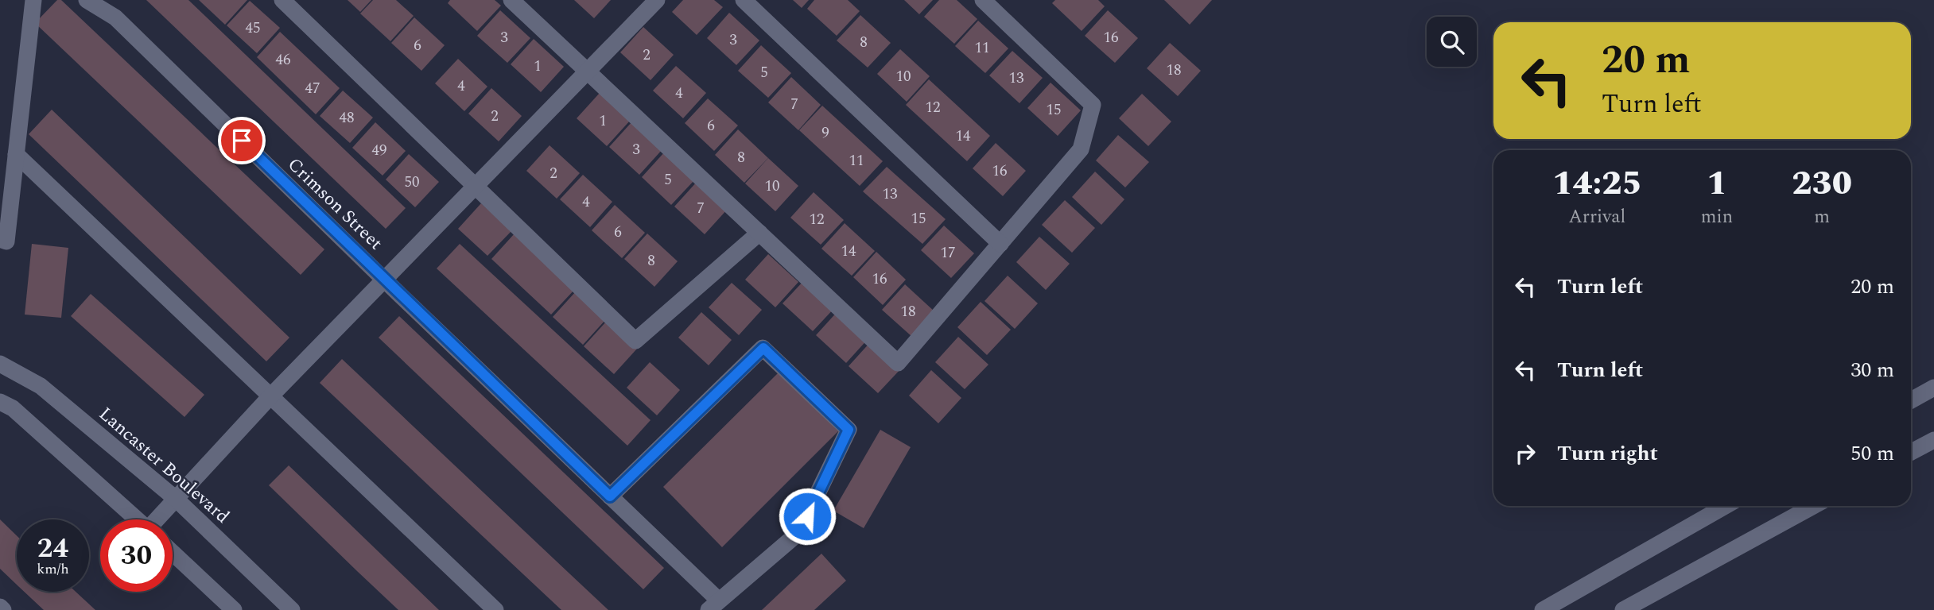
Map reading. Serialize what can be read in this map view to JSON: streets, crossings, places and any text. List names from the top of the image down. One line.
{"streets":{"street":["Crimson Street","Lancaster Boulevard"]},"house_numbers":["45","3","16","3","8","6","11","2","46","1","18","5","10","13","4","47","4","7","12","15","2","48","1","6","9","14","3","49","8","11","16","2","5","50","10","13","4","7","15","12","6","14","17","8","16","18"],"page":{"turn":["20 m","Turn left"],"eta":["14:25","Arrival","1","min","230","m"],"list":[{"name":"Turn left","value":"20 m"},{"name":"Turn left","value":"30 m"},{"name":"Turn right","value":"50 m"}],"speed":"24 km/h","limit":"30"}}
